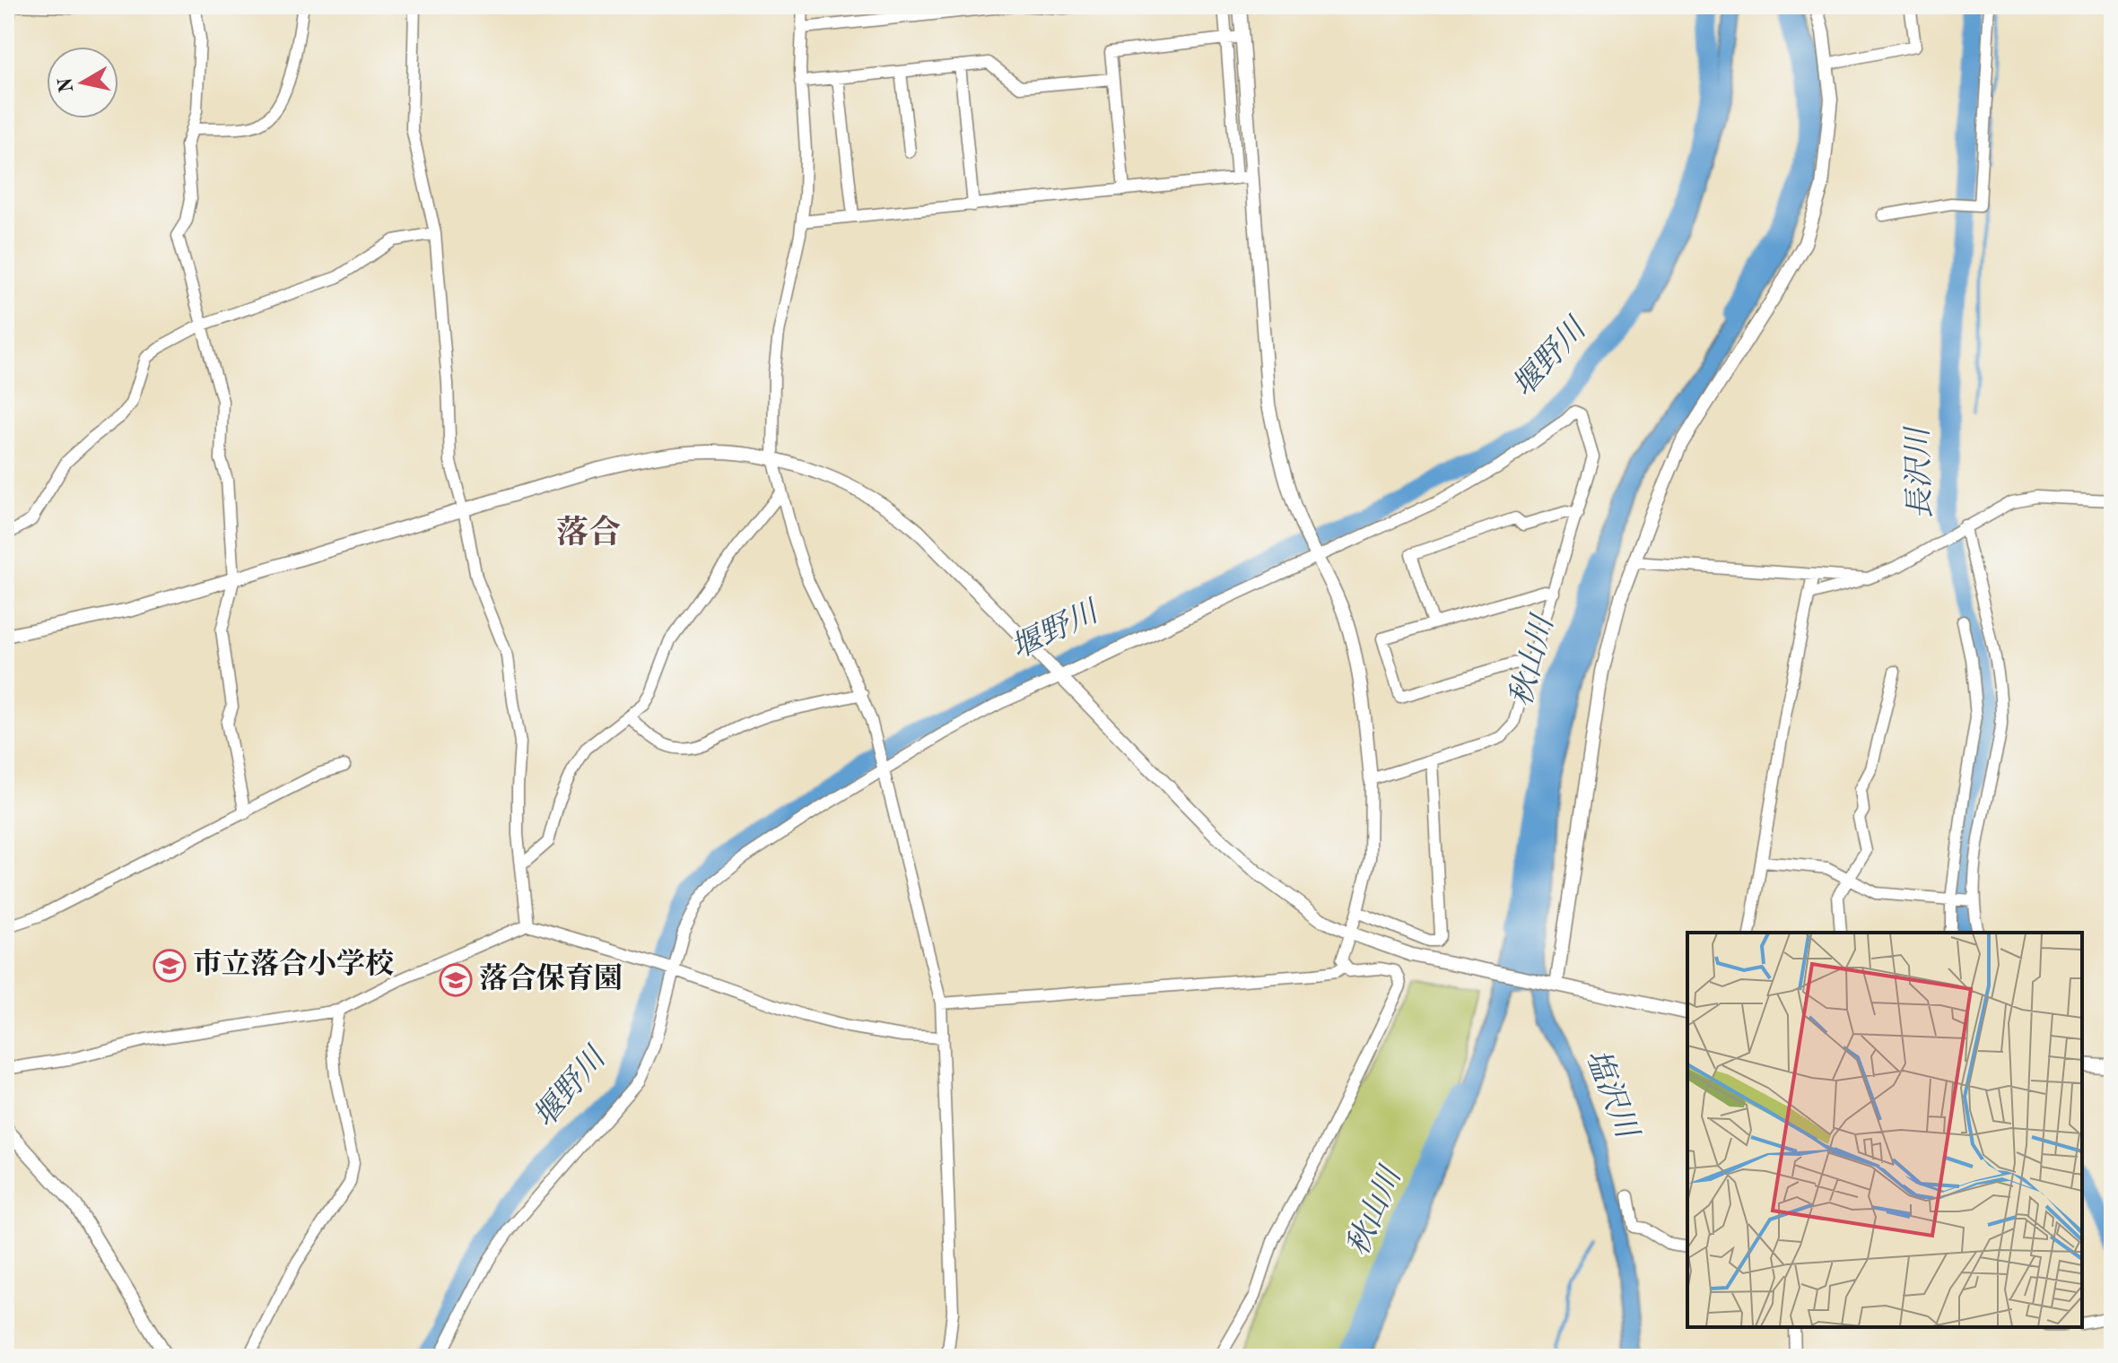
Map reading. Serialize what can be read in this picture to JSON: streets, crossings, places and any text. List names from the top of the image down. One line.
{"districts":["落合"],"water":["堰野川","長沢川","秋山川","塩沢川"],"places":{"school or university":["市立落合小学校","落合保育園"]},"north":"left"}
